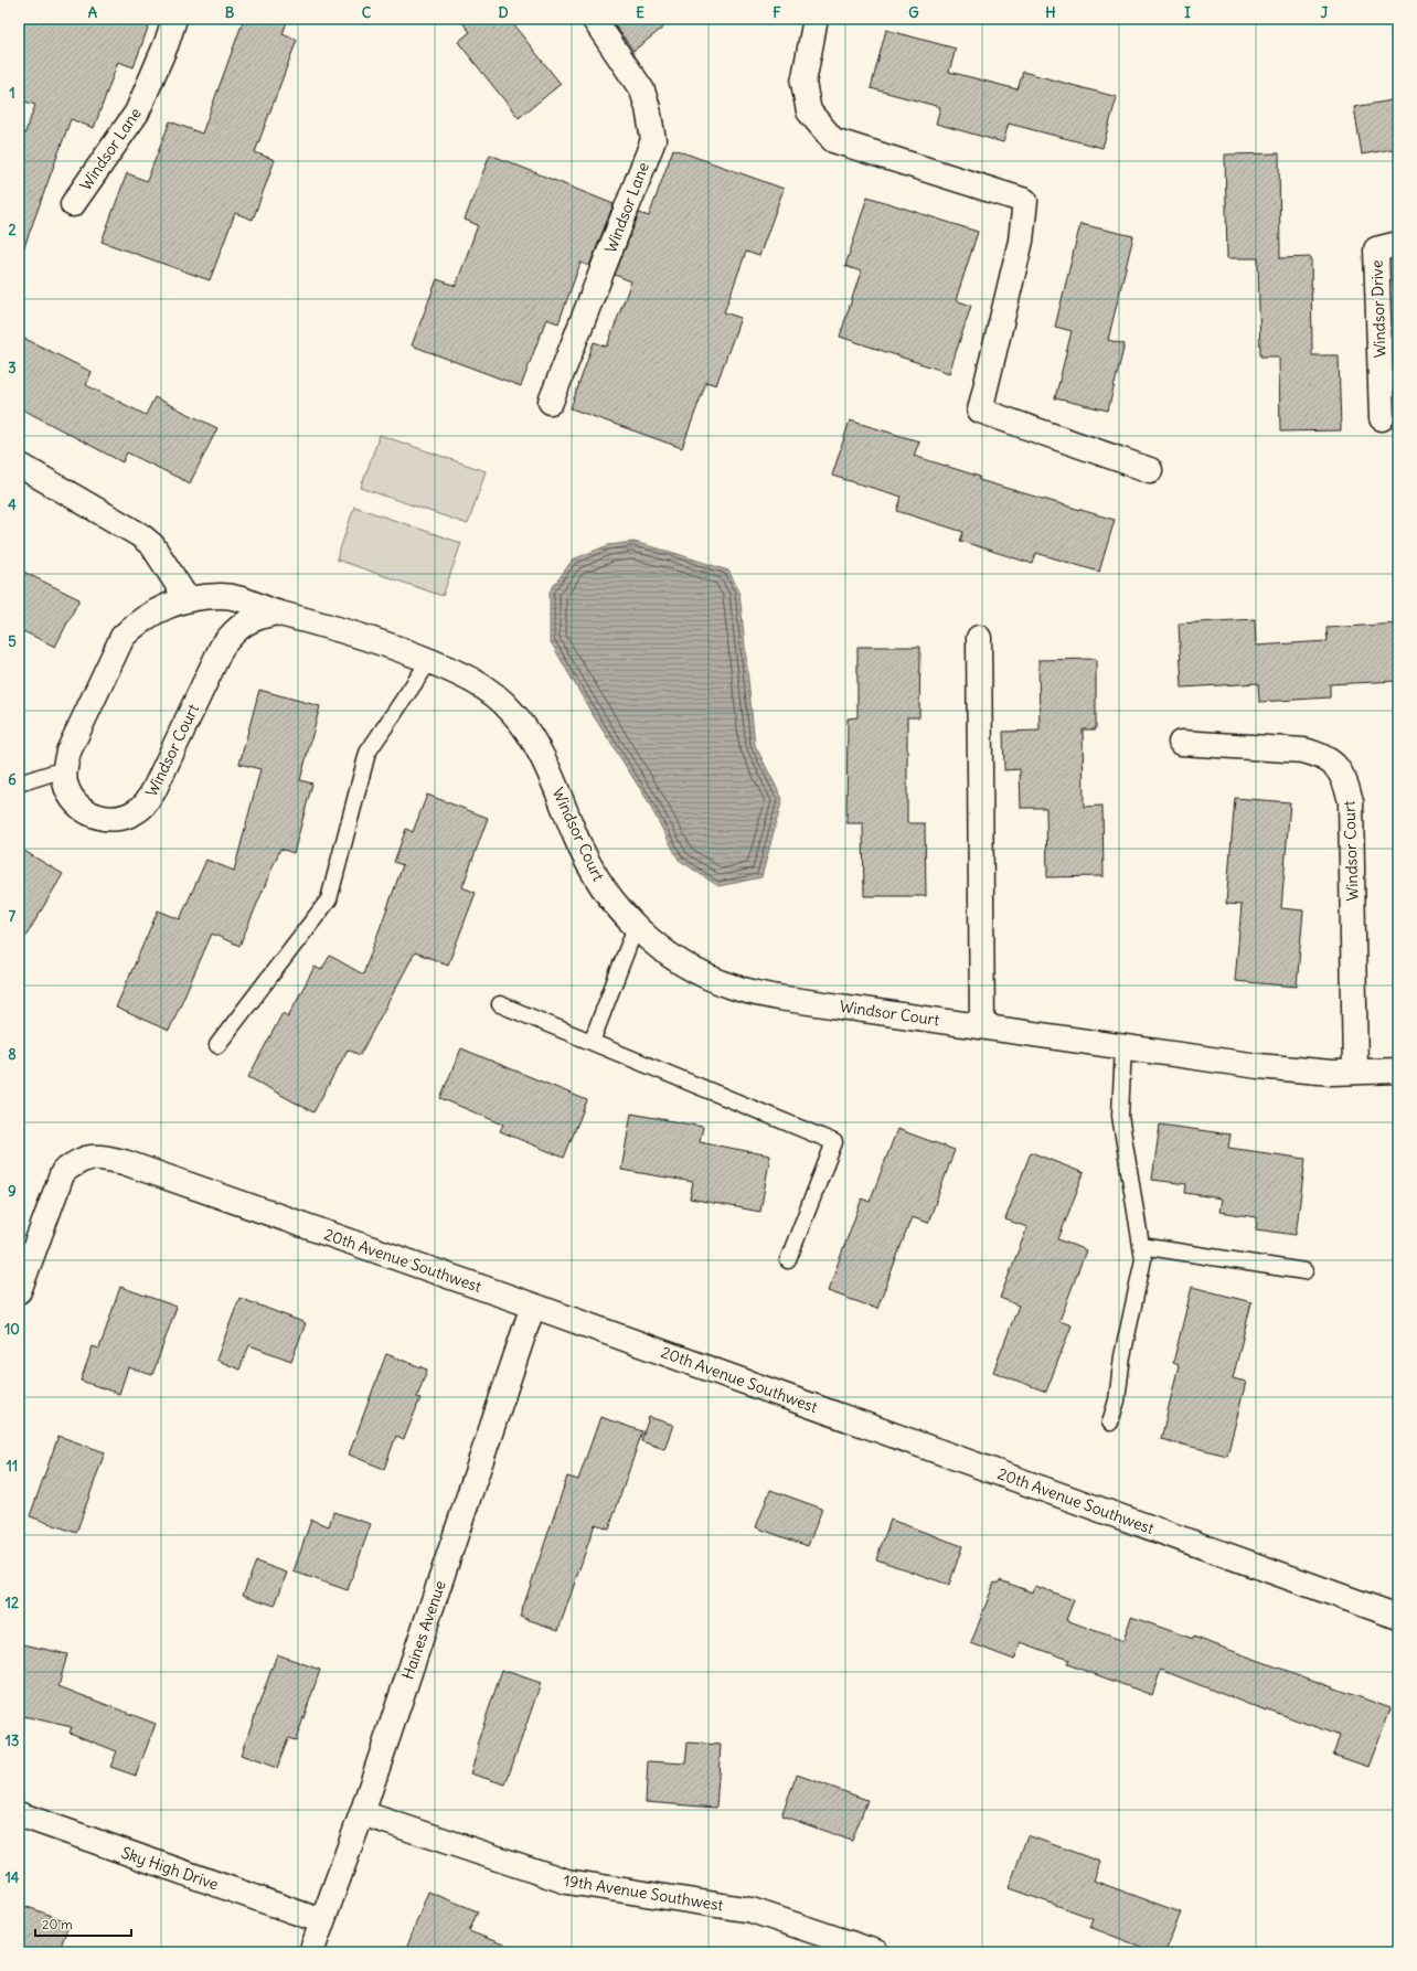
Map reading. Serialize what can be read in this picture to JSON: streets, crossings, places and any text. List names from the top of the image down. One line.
{"streets":{"street":["Windsor Lane","Windsor Drive","Windsor Court","20th Avenue Southwest","Haines Avenue","Sky High Drive","19th Avenue Southwest"]},"crossings":[["20th Avenue Southwest","Haines Avenue"],["Haines Avenue","Sky High Drive"],["Haines Avenue","19th Avenue Southwest"]],"scale_bar":"20 m","grid":{"columns":["A","B","C","D","E","F","G","H","I","J"],"rows":["1","2","3","4","5","6","7","8","9","10","11","12","13","14"]}}
